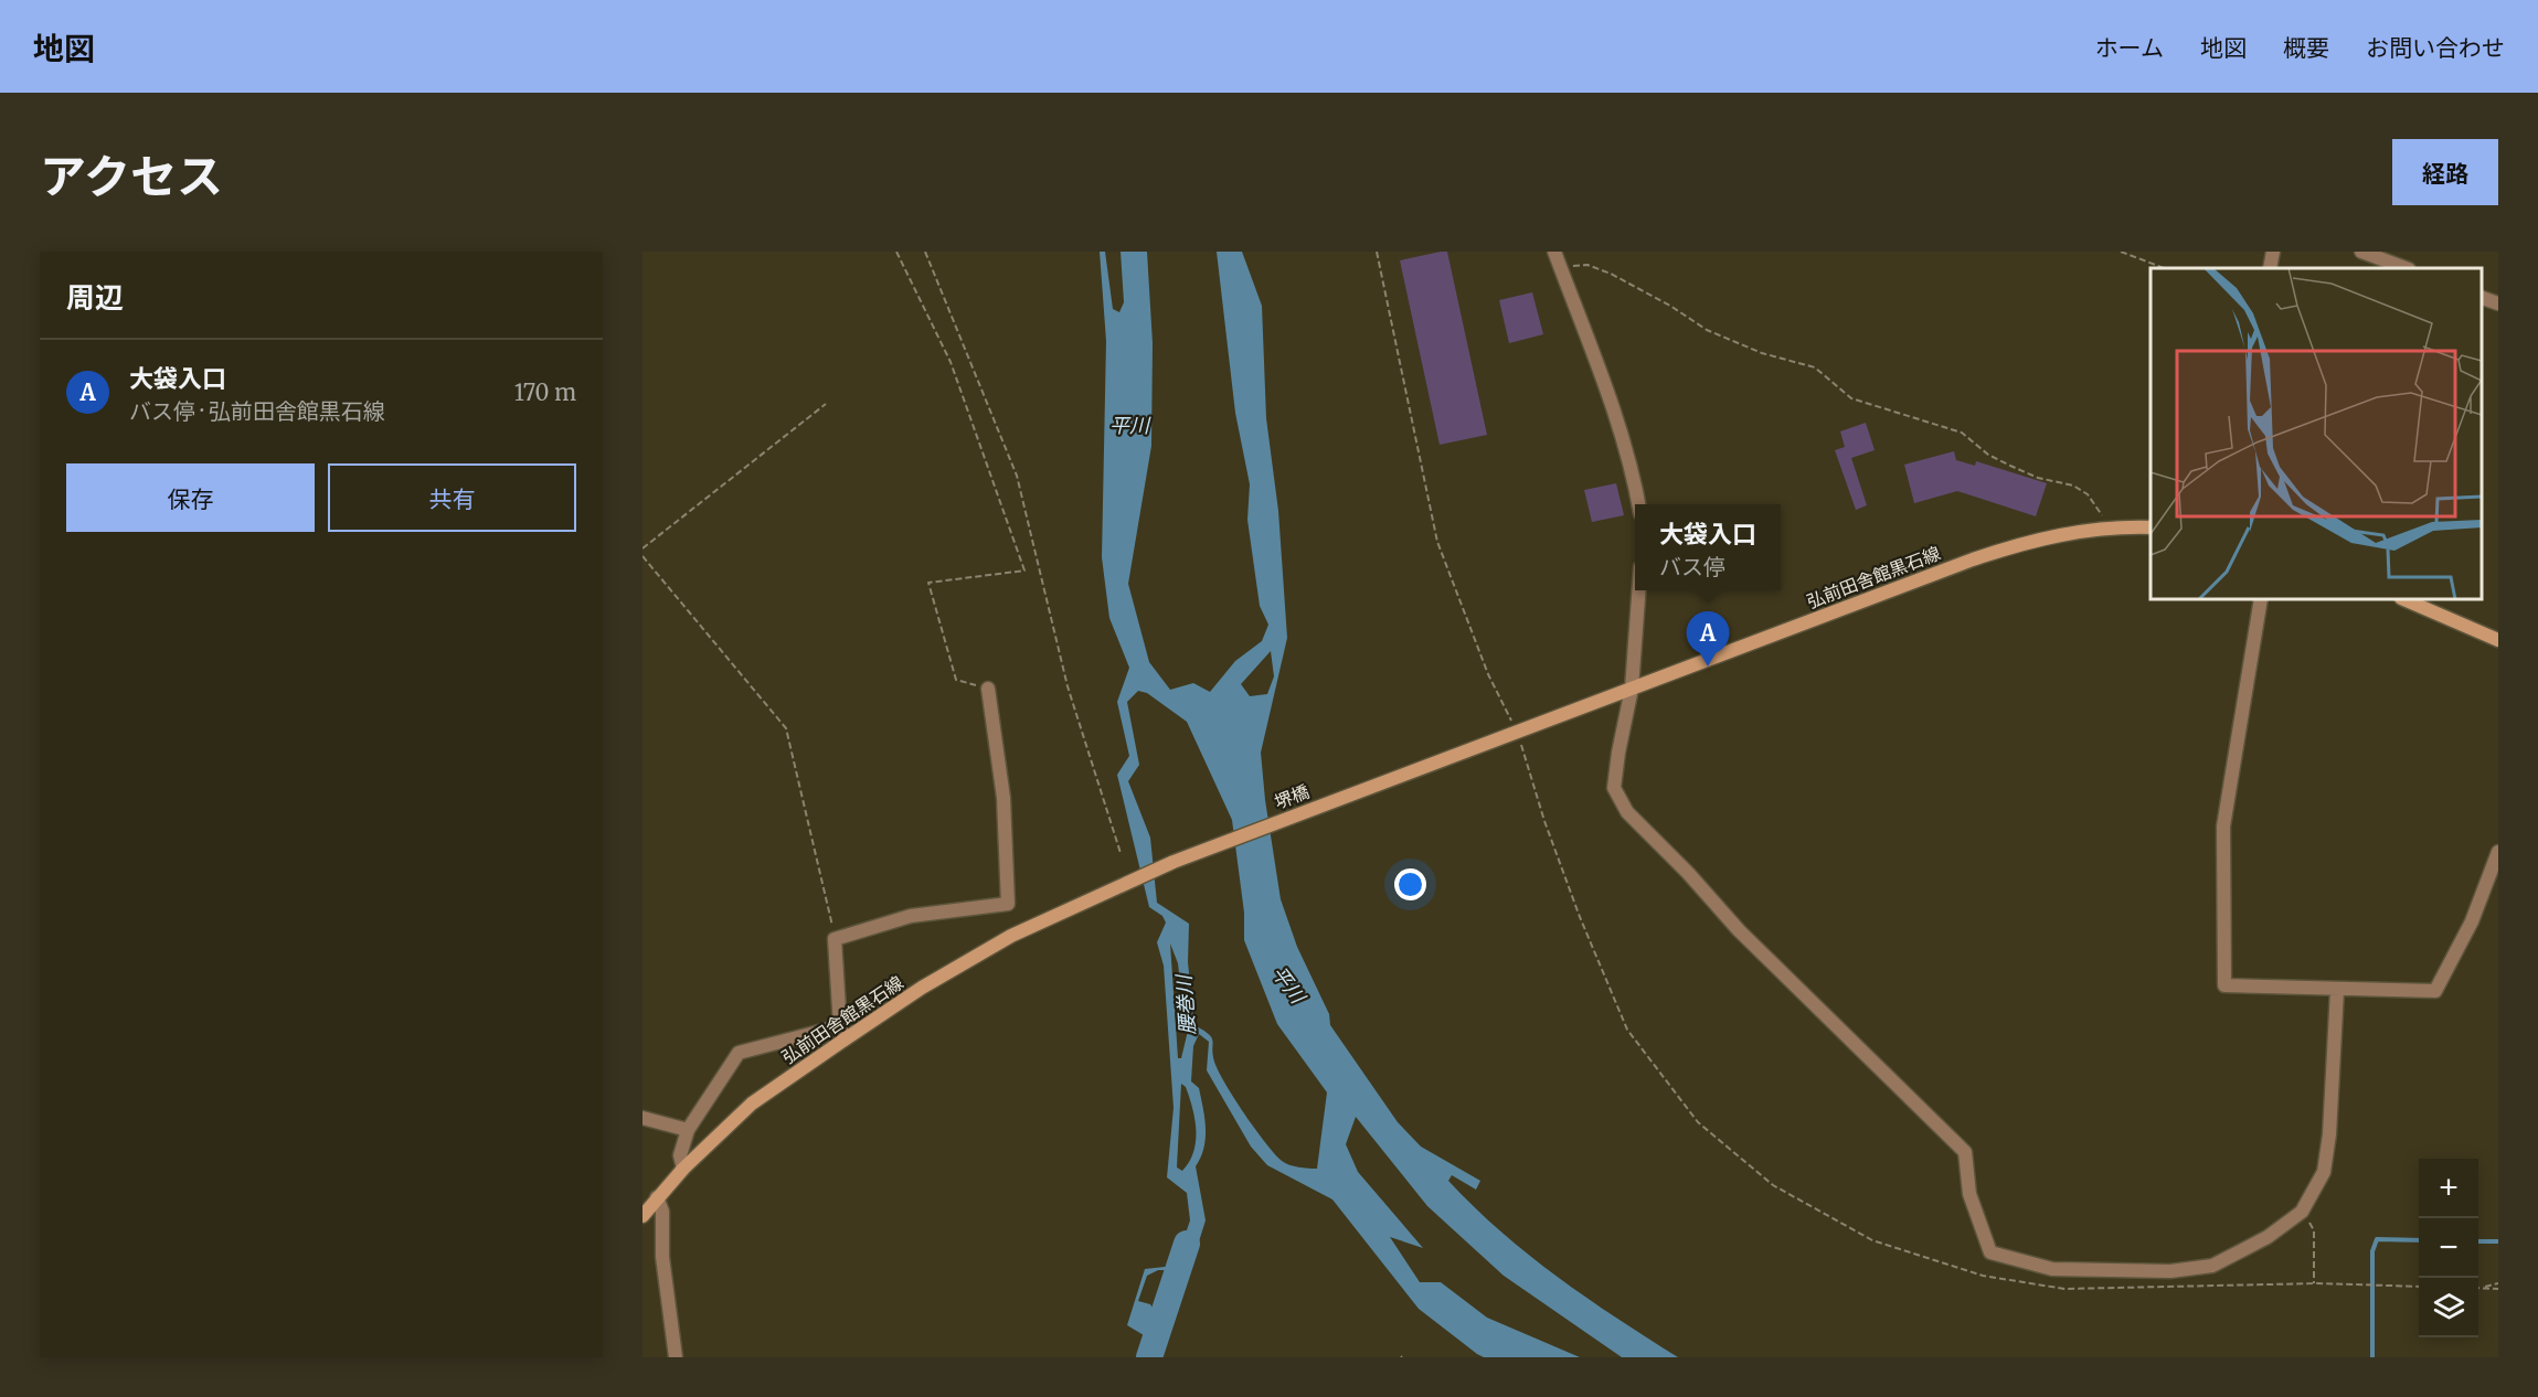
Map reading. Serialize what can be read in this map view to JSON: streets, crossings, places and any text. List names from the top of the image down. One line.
{"streets":{"main road":["弘前田舎館黒石線","堺橋"]},"crossings":[["弘前田舎館黒石線","堺橋"]],"water":["平川","腰巻川"],"page":{"header":"地図","nav":["ホーム","地図","概要","お問い合わせ"],"title":"アクセス","buttons":["経路",["保存","共有"]],"heading":"周辺","list":[{"mark":"A","name":"大袋入口","note":"バス停 · 弘前田舎館黒石線","value":"170 m"}],"popup":["大袋入口","バス停"],"pins":"A","map_buttons":["+","−"]}}
